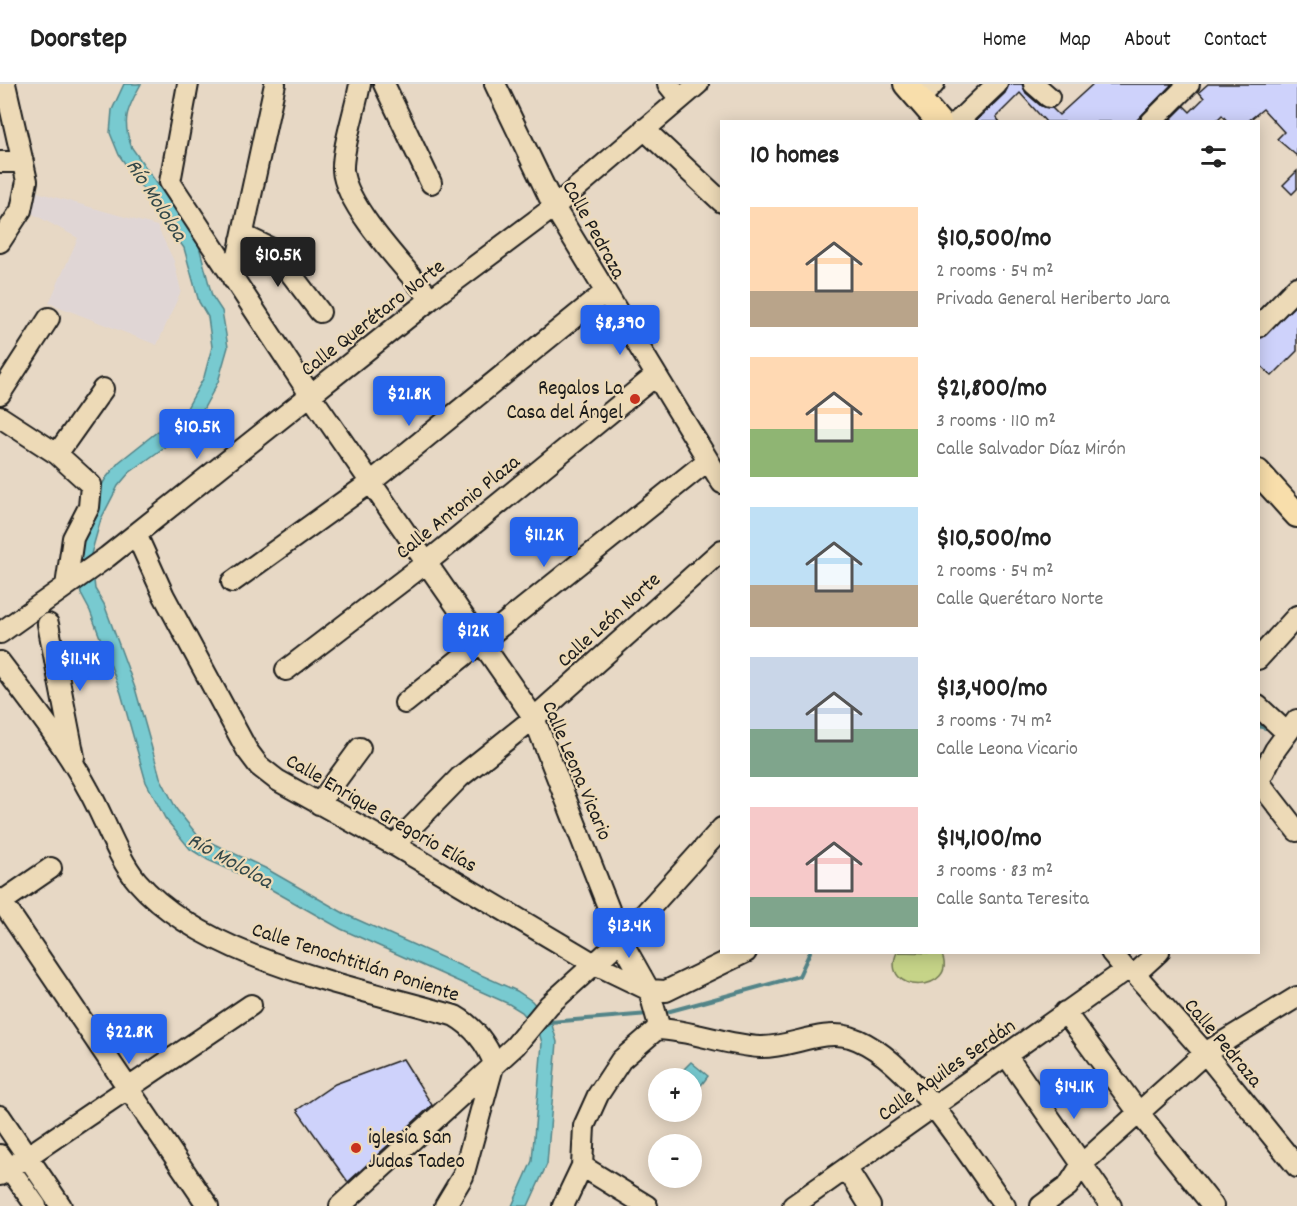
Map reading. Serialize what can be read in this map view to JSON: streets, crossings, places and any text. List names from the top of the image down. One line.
{"streets":{"street":["Calle Pedraza","Calle Querétaro Norte","Calle Antonio Plaza","Calle León Norte","Calle Leona Vicario","Calle Enrique Gregorio Elías","Calle Tenochtitlán Poniente","Calle Aquiles Serdán"]},"crossings":[["Calle Pedraza","Calle Querétaro Norte"],["Calle Pedraza","Calle Antonio Plaza"],["Calle Pedraza","Calle Aquiles Serdán"],["Calle Querétaro Norte","Calle Leona Vicario"],["Calle Querétaro Norte","Calle Enrique Gregorio Elías"],["Calle Antonio Plaza","Calle Leona Vicario"],["Calle León Norte","Calle Leona Vicario"],["Calle León Norte","Calle Enrique Gregorio Elías"],["Calle Leona Vicario","Calle Enrique Gregorio Elías"]],"water":["Río Mololoa"],"places":["Regalos La Casa del Ángel","iglesia San Judas Tadeo"],"page":{"header":"Doorstep","nav":["Home","Map","About","Contact"],"heading":"10 homes","list":[{"name":"$10,500/mo","note":"2 rooms · 54 m² · Privada General Heriberto Jara"},{"name":"$21,800/mo","note":"3 rooms · 110 m² · Calle Salvador Díaz Mirón"},{"name":"$10,500/mo","note":"2 rooms · 54 m² · Calle Querétaro Norte"},{"name":"$13,400/mo","note":"3 rooms · 74 m² · Calle Leona Vicario"},{"name":"$14,100/mo","note":"3 rooms · 83 m² · Calle Santa Teresita"}],"price":["$10.5K","$8,390","$21.8K","$10.5K","$11.2K","$12K","$11.4K","$13.4K","$22.8K","$14.1K"],"map_buttons":["+","−"]}}
